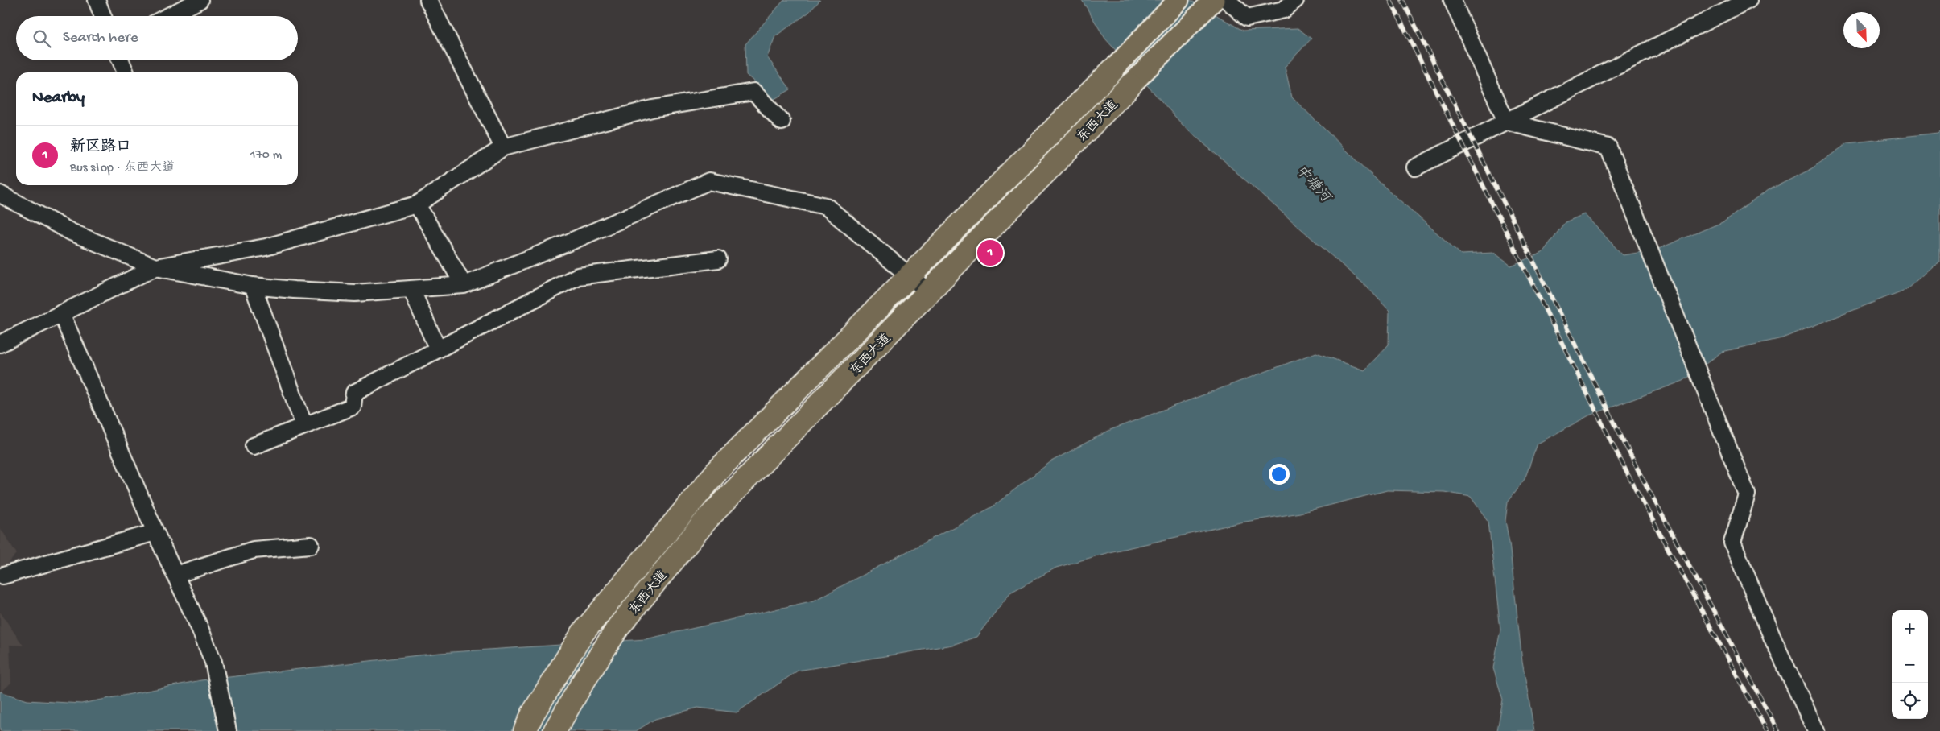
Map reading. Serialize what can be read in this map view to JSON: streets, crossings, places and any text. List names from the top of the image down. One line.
{"streets":{"highway":["东西大道"]},"water":["中塘河"],"north":"bottom right","page":{"search":"Search here","heading":"Nearby","list":[{"mark":"1","name":"新区路口","note":"Bus stop · 东西大道","value":"170 m"}],"pins":"1","map_buttons":["+","−"]}}
